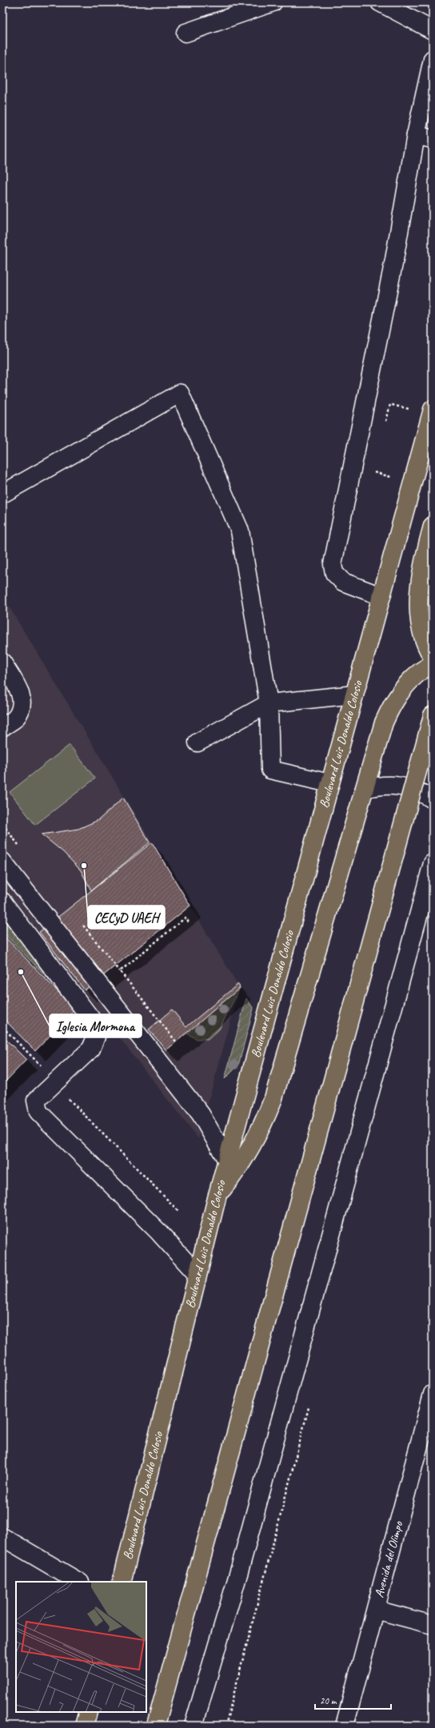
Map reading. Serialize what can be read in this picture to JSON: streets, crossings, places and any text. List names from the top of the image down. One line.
{"streets":{"main road":["Boulevard Luis Donaldo Colosio"],"street":["Avenida del Olimpo"]},"places":["CECyD UAEH","Iglesia Mormona"],"scale_bar":"20 m"}
